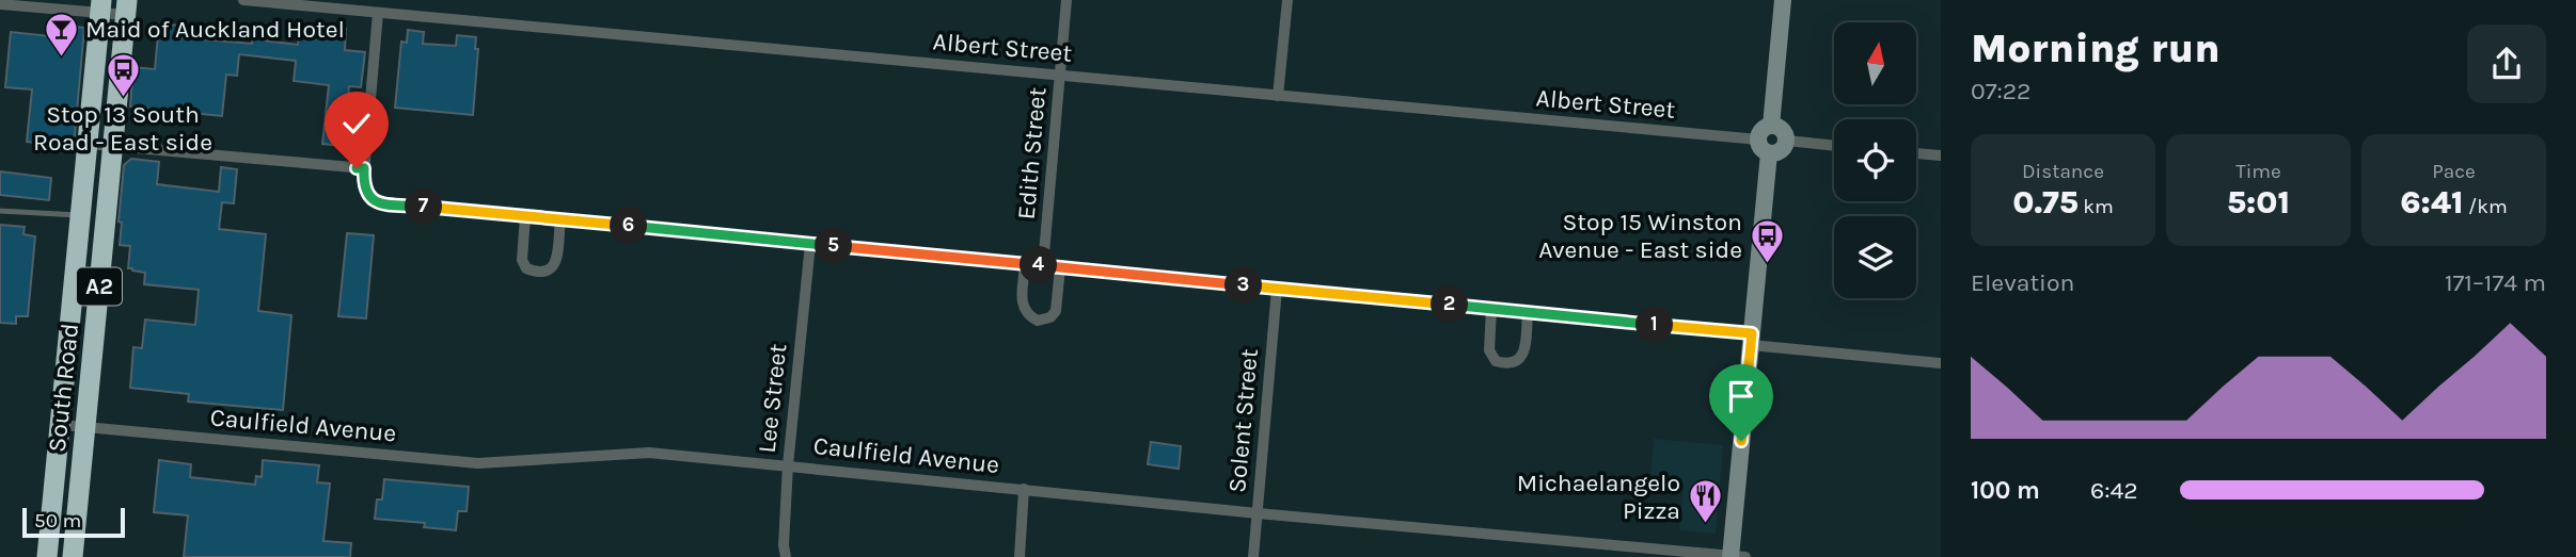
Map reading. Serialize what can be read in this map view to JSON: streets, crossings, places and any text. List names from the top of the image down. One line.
{"streets":{"highway":["A2","South Road"],"street":["Albert Street","Edith Street","Lee Street","Solent Street","Caulfield Avenue"]},"crossings":[["Albert Street","Edith Street"],["South Road","Caulfield Avenue"],["Lee Street","Caulfield Avenue"],["Solent Street","Caulfield Avenue"]],"places":{"bar":["Maid of Auckland Hotel"],"bus stop":["Stop 13 South Road - East side","Stop 15 Winston Avenue - East side"],"restaurant":["Michaelangelo Pizza"]},"scale_bar":"50 m","north":"top","page":{"heading":["Morning run","07:22"],"stats":[["Distance","0.75 km"],["Time","5:01"],["Pace","6:41 /km"]],"pins":["7","6","5","4","3","2","1"],"chart":["Elevation","171–174 m"],"list":[{"name":"100 m","note":"6:42"}],"scale":"50 m"}}
